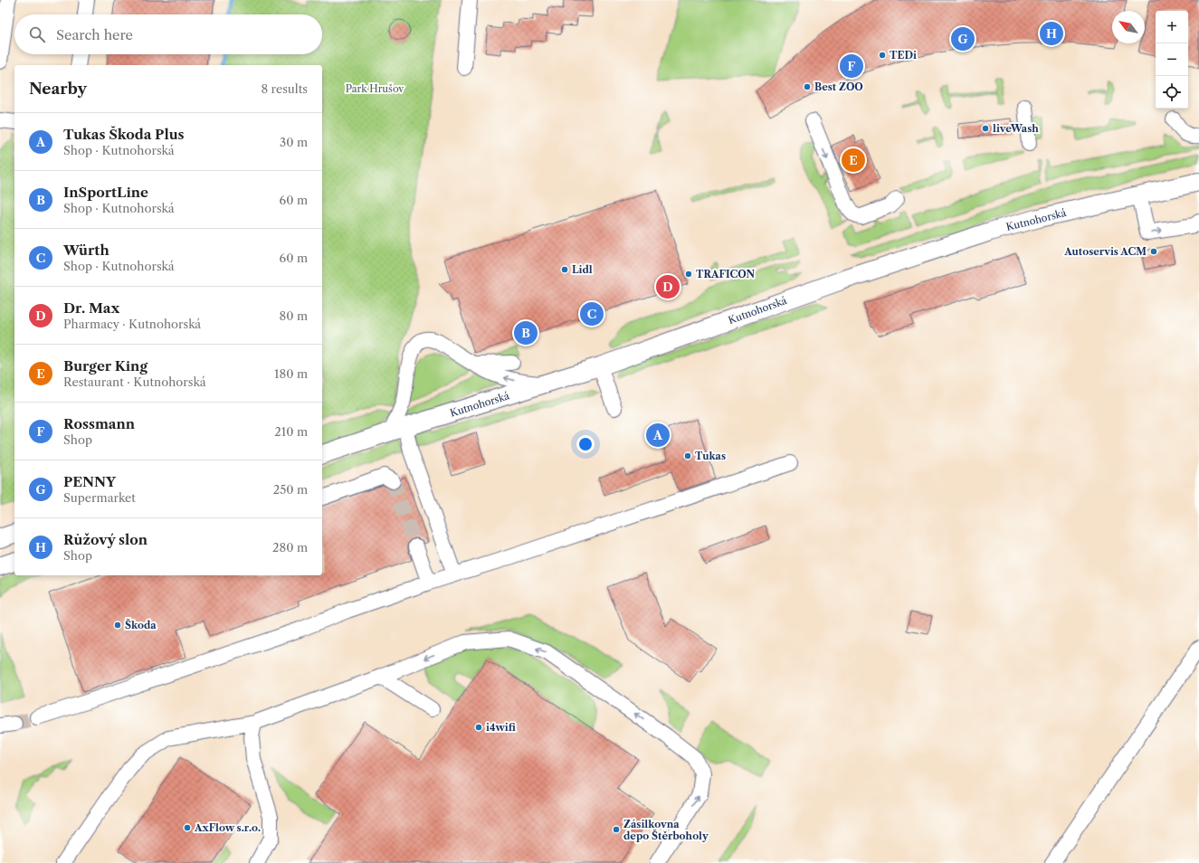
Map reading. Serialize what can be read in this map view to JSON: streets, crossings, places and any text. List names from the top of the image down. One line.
{"streets":{"main road":["Kutnohorská"]},"parks":["Park Hrušov"],"places":["TEDi","Best ZOO","liveWash","Autoservis ACM","Lidl","TRAFICON","Tukas","Škoda","i4wifi","AxFlow s.r.o.","Zásilkovna depo Štěrboholy"],"north":"top left","page":{"map_buttons":["+","−"],"search":"Search here","pins":["H","G","F","E","D","C","B","A"],"heading":["Nearby","8 results"],"list":[{"mark":"A","name":"Tukas Škoda Plus","note":"Shop · Kutnohorská","value":"30 m"},{"mark":"B","name":"InSportLine","note":"Shop · Kutnohorská","value":"60 m"},{"mark":"C","name":"Würth","note":"Shop · Kutnohorská","value":"60 m"},{"mark":"D","name":"Dr. Max","note":"Pharmacy · Kutnohorská","value":"80 m"},{"mark":"E","name":"Burger King","note":"Restaurant · Kutnohorská","value":"180 m"},{"mark":"F","name":"Rossmann","note":"Shop","value":"210 m"},{"mark":"G","name":"PENNY","note":"Supermarket","value":"250 m"},{"mark":"H","name":"Růžový slon","note":"Shop","value":"280 m"}]}}
